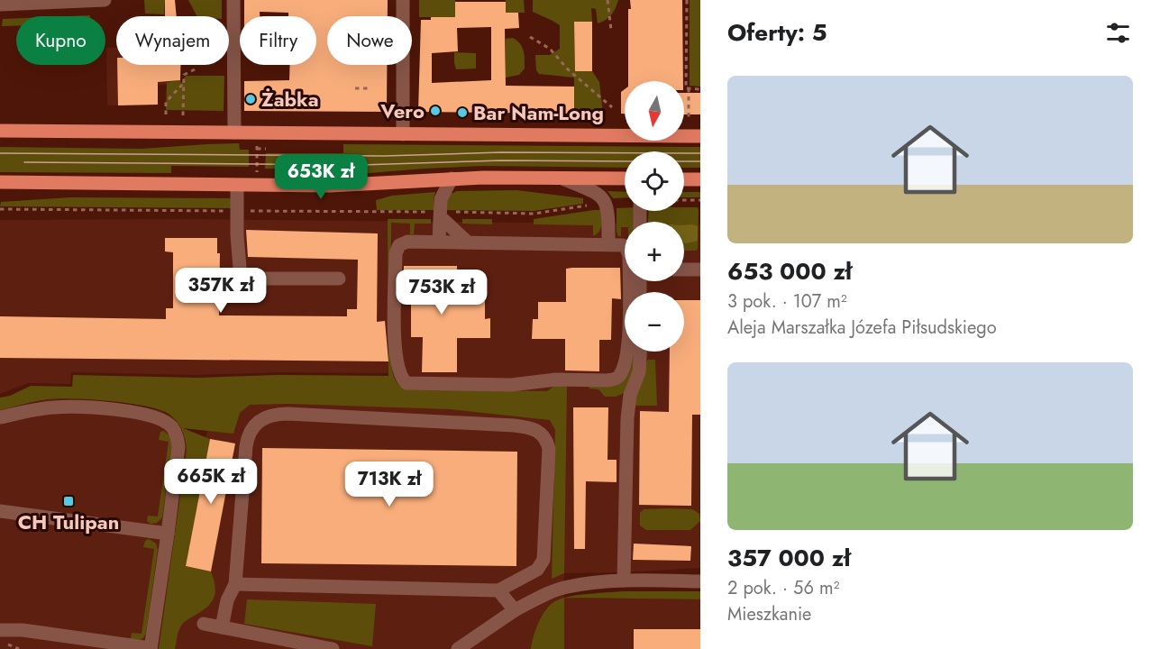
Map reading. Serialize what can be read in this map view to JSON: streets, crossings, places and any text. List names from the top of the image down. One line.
{"places":{"other":["Żabka","Vero","Bar Nam-Long"],"transit":["CH Tulipan"]},"north":"bottom","page":{"heading":"Oferty: 5","chip":["Kupno","Wynajem","Filtry","Nowe"],"list":[{"name":"653 000 zł","note":"3 pok. · 107 m² · Aleja Marszałka Józefa Piłsudskiego"},{"name":"357 000 zł","note":"2 pok. · 56 m² · Mieszkanie"}],"map_buttons":["+","−"],"price":["653K zł","357K zł","753K zł","665K zł","713K zł"]}}
